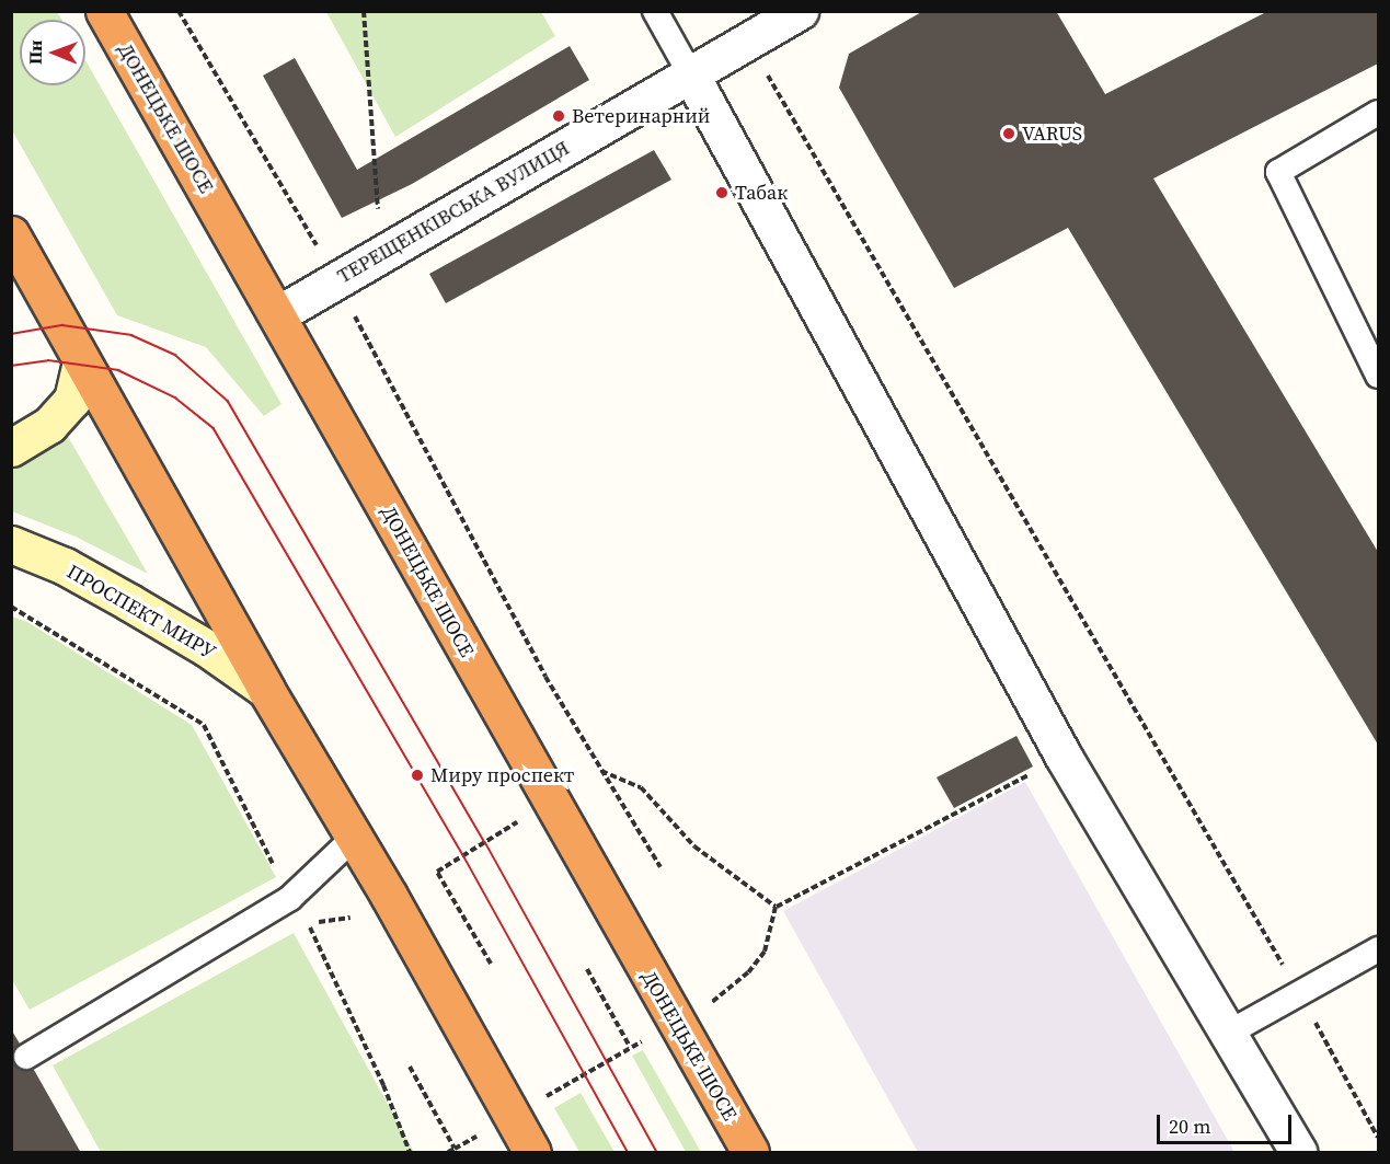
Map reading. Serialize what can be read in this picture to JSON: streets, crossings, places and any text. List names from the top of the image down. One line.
{"streets":{"highway":["ДОНЕЦЬКЕ ШОСЕ"],"street":["ТЕРЕЩЕНКІВСЬКА ВУЛИЦЯ","ПРОСПЕКТ МИРУ"]},"crossings":[["ДОНЕЦЬКЕ ШОСЕ","ТЕРЕЩЕНКІВСЬКА ВУЛИЦЯ"]],"places":["Ветеринарний","VARUS","Табак","Миру проспект"],"scale_bar":"20 m","north":"left"}
